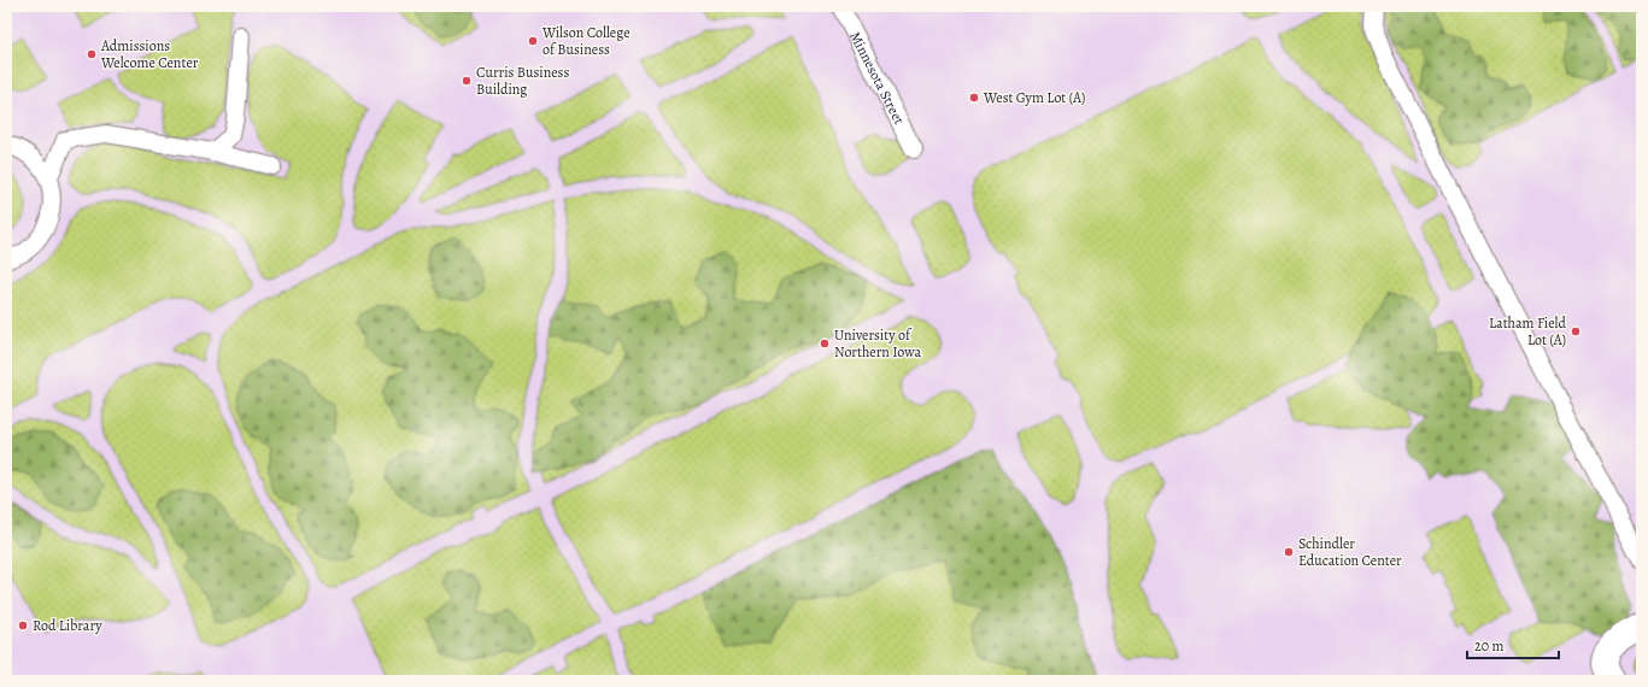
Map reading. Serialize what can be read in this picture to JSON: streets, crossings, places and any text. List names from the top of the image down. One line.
{"streets":{"lane":["Minnesota Street"]},"places":["Wilson College of Business","Admissions Welcome Center","Curris Business Building","West Gym Lot (A)","Latham Field Lot (A)","University of Northern Iowa","Schindler Education Center","Rod Library"],"scale_bar":"20 m"}
